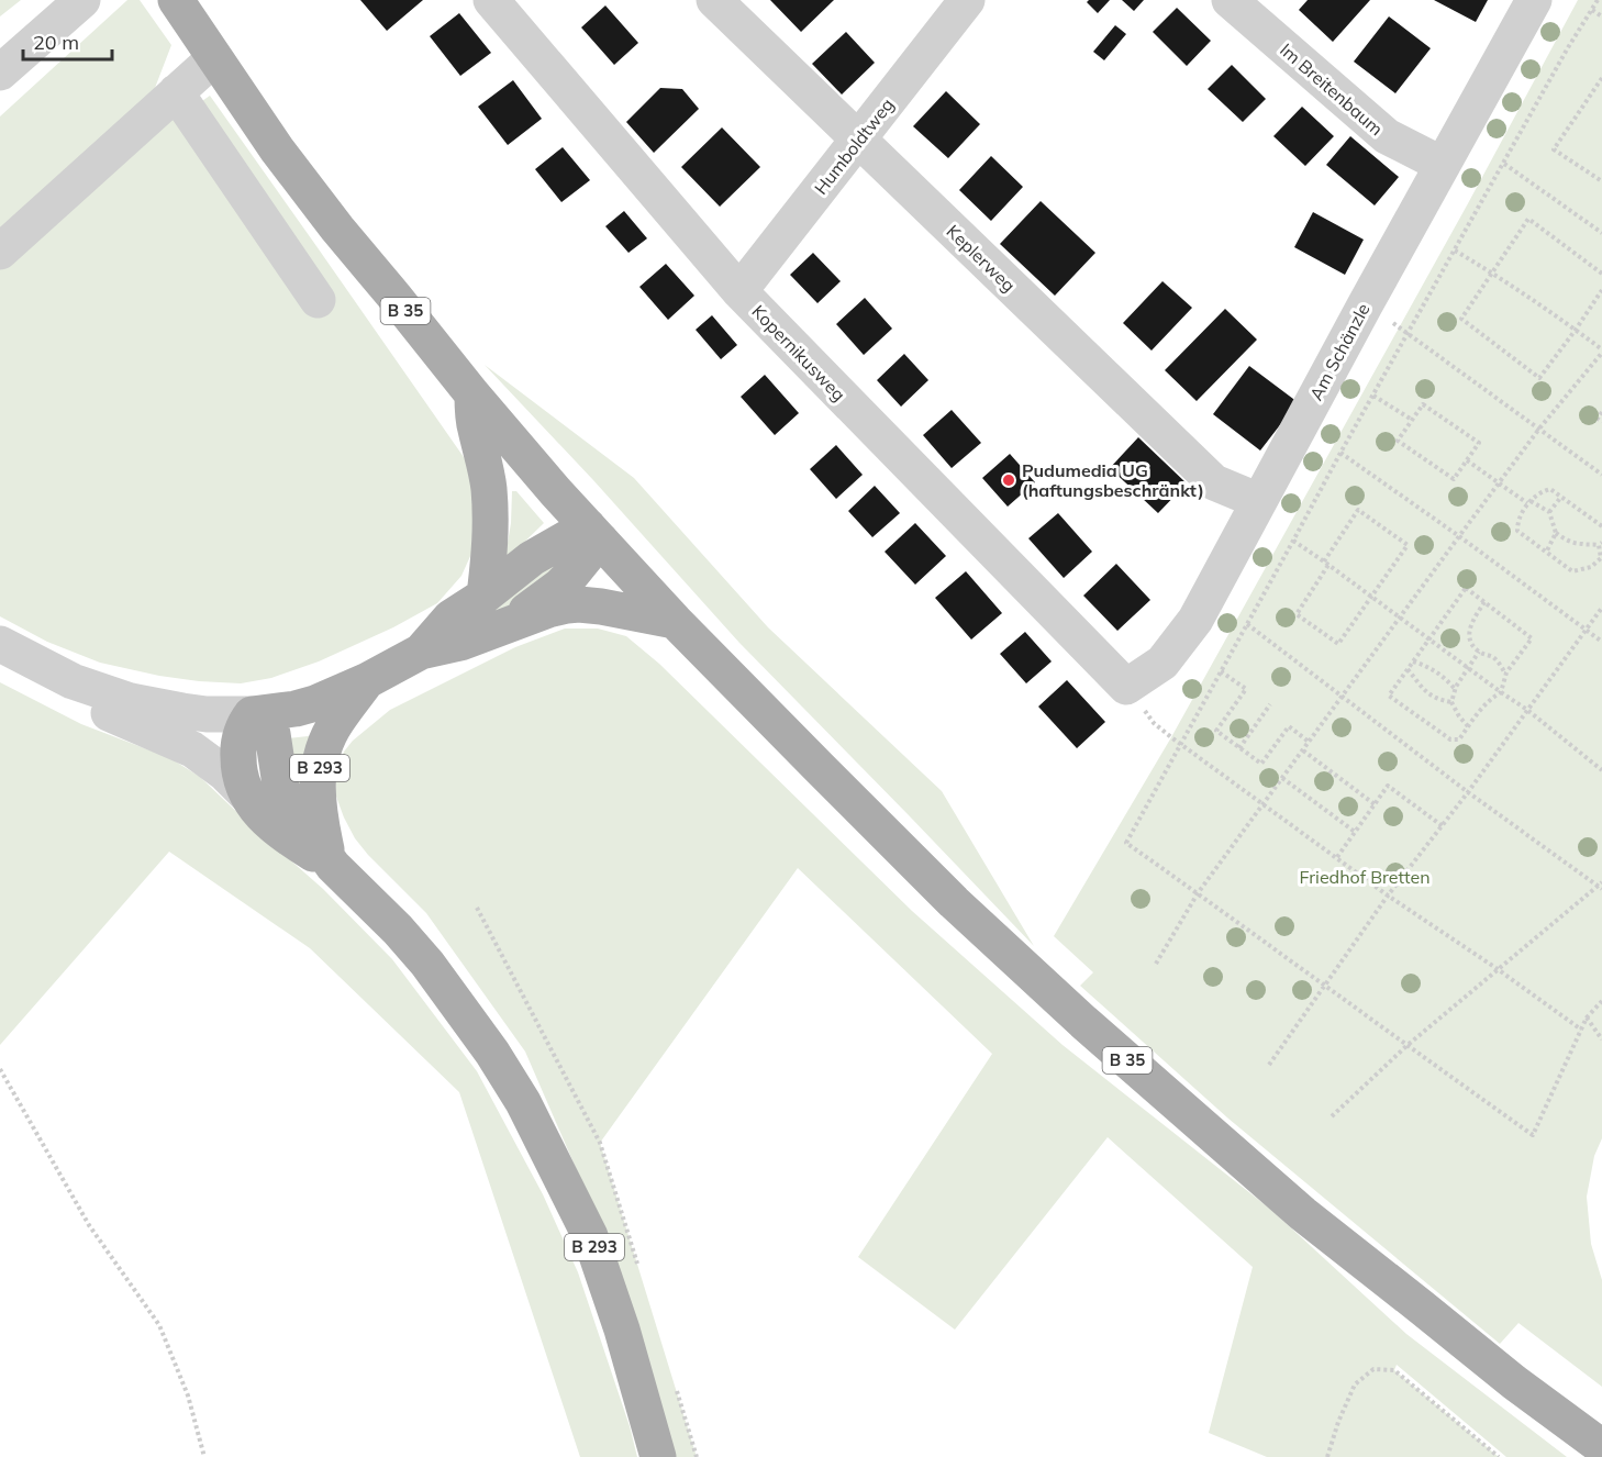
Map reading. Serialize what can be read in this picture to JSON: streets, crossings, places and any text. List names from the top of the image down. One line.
{"streets":{"main road":["B 35","B 293"],"street":["Im Breitenbaum","Humboldtweg","Keplerweg","Am Schänzle","Kopernikusweg"]},"crossings":[["Im Breitenbaum","Am Schänzle"],["Humboldtweg","Keplerweg"],["Humboldtweg","Kopernikusweg"],["Keplerweg","Am Schänzle"],["B 35","B 293"],["Am Schänzle","Kopernikusweg"]],"parks":["Friedhof Bretten"],"places":["Pudumedia UG (haftungsbeschränkt)"],"scale_bar":"20 m"}
